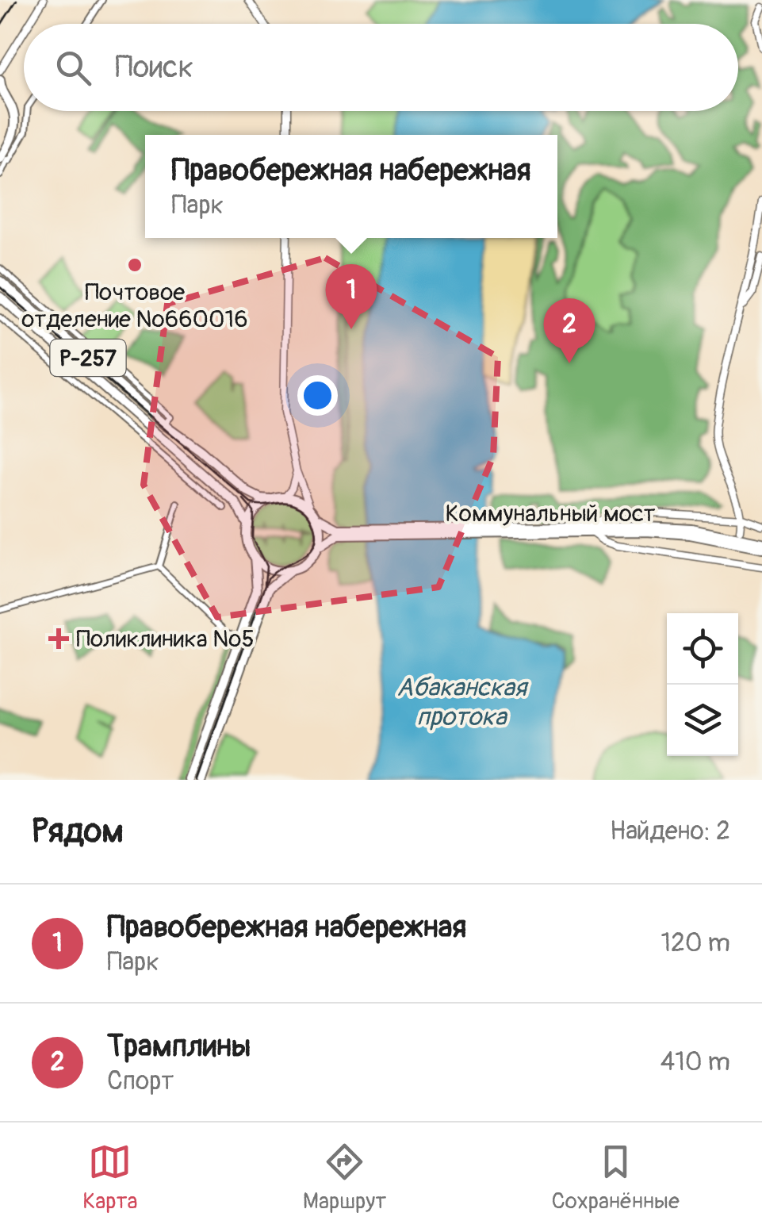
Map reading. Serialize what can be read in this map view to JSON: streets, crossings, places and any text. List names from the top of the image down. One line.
{"streets":{"highway":["Р-257","Коммунальный мост"]},"water":["Абаканская протока"],"places":{"other":["Почтовое отделение №660016"],"health":["Поликлиника №5"]},"page":{"search":"Поиск","popup":["Правобережная набережная","Парк"],"pins":["1","2"],"heading":["Рядом","Найдено: 2"],"list":[{"mark":"1","name":"Правобережная набережная","note":"Парк","value":"120 m"},{"mark":"2","name":"Трамплины","note":"Спорт","value":"410 m"}],"nav":["Карта","Маршрут","Сохранённые"]}}
